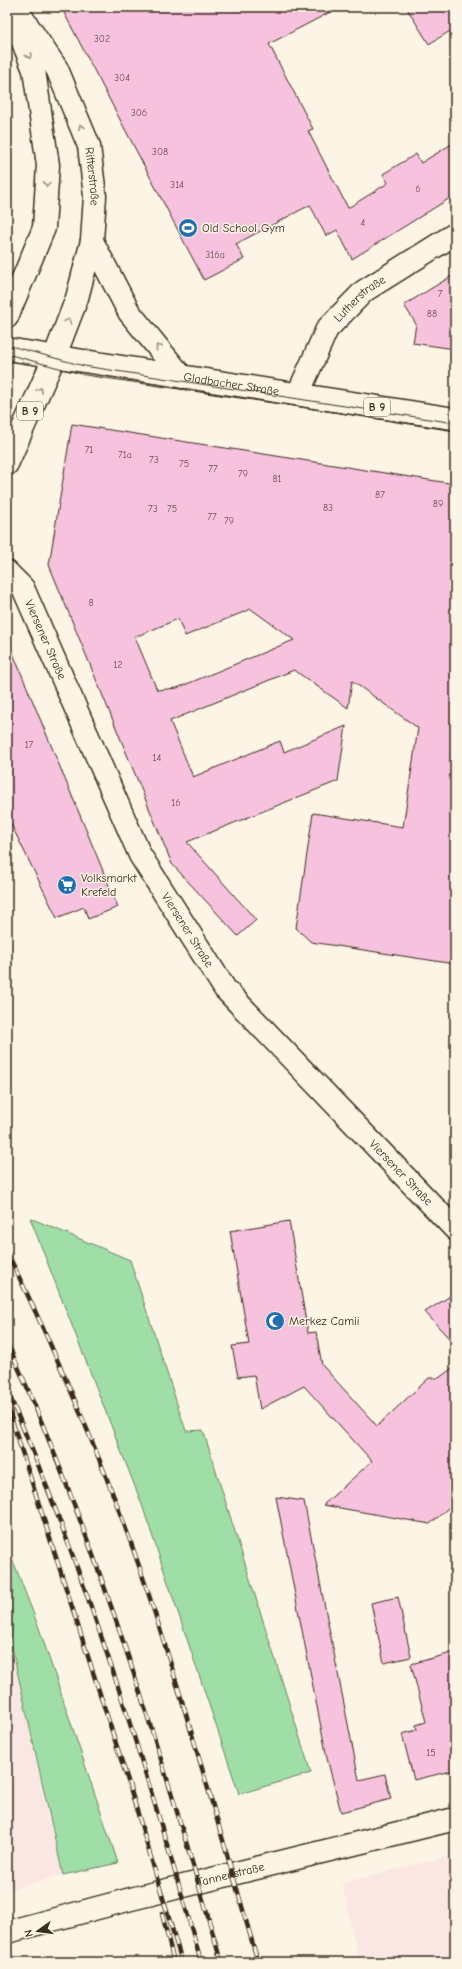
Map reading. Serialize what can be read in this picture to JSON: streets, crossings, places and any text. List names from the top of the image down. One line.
{"streets":{"street":["Ritterstraße","Lutherstraße","Gladbacher Straße","B 9","Viersener Straße","Tannenstraße"]},"crossings":[["Ritterstraße","Gladbacher Straße"],["Ritterstraße","B 9"],["Lutherstraße","Gladbacher Straße"],["Gladbacher Straße","B 9"]],"places":{"sports":["Old School Gym"],"supermarket":["Volksmarkt Krefeld"],"mosque":["Merkez Camii"]},"house_numbers":["302","304","306","308","314","6","4","316a","7","88","71","71a","73","75","77","79","81","87","89","83","73","75","77","79","8","12","17","14","16","15"],"north":"left"}
